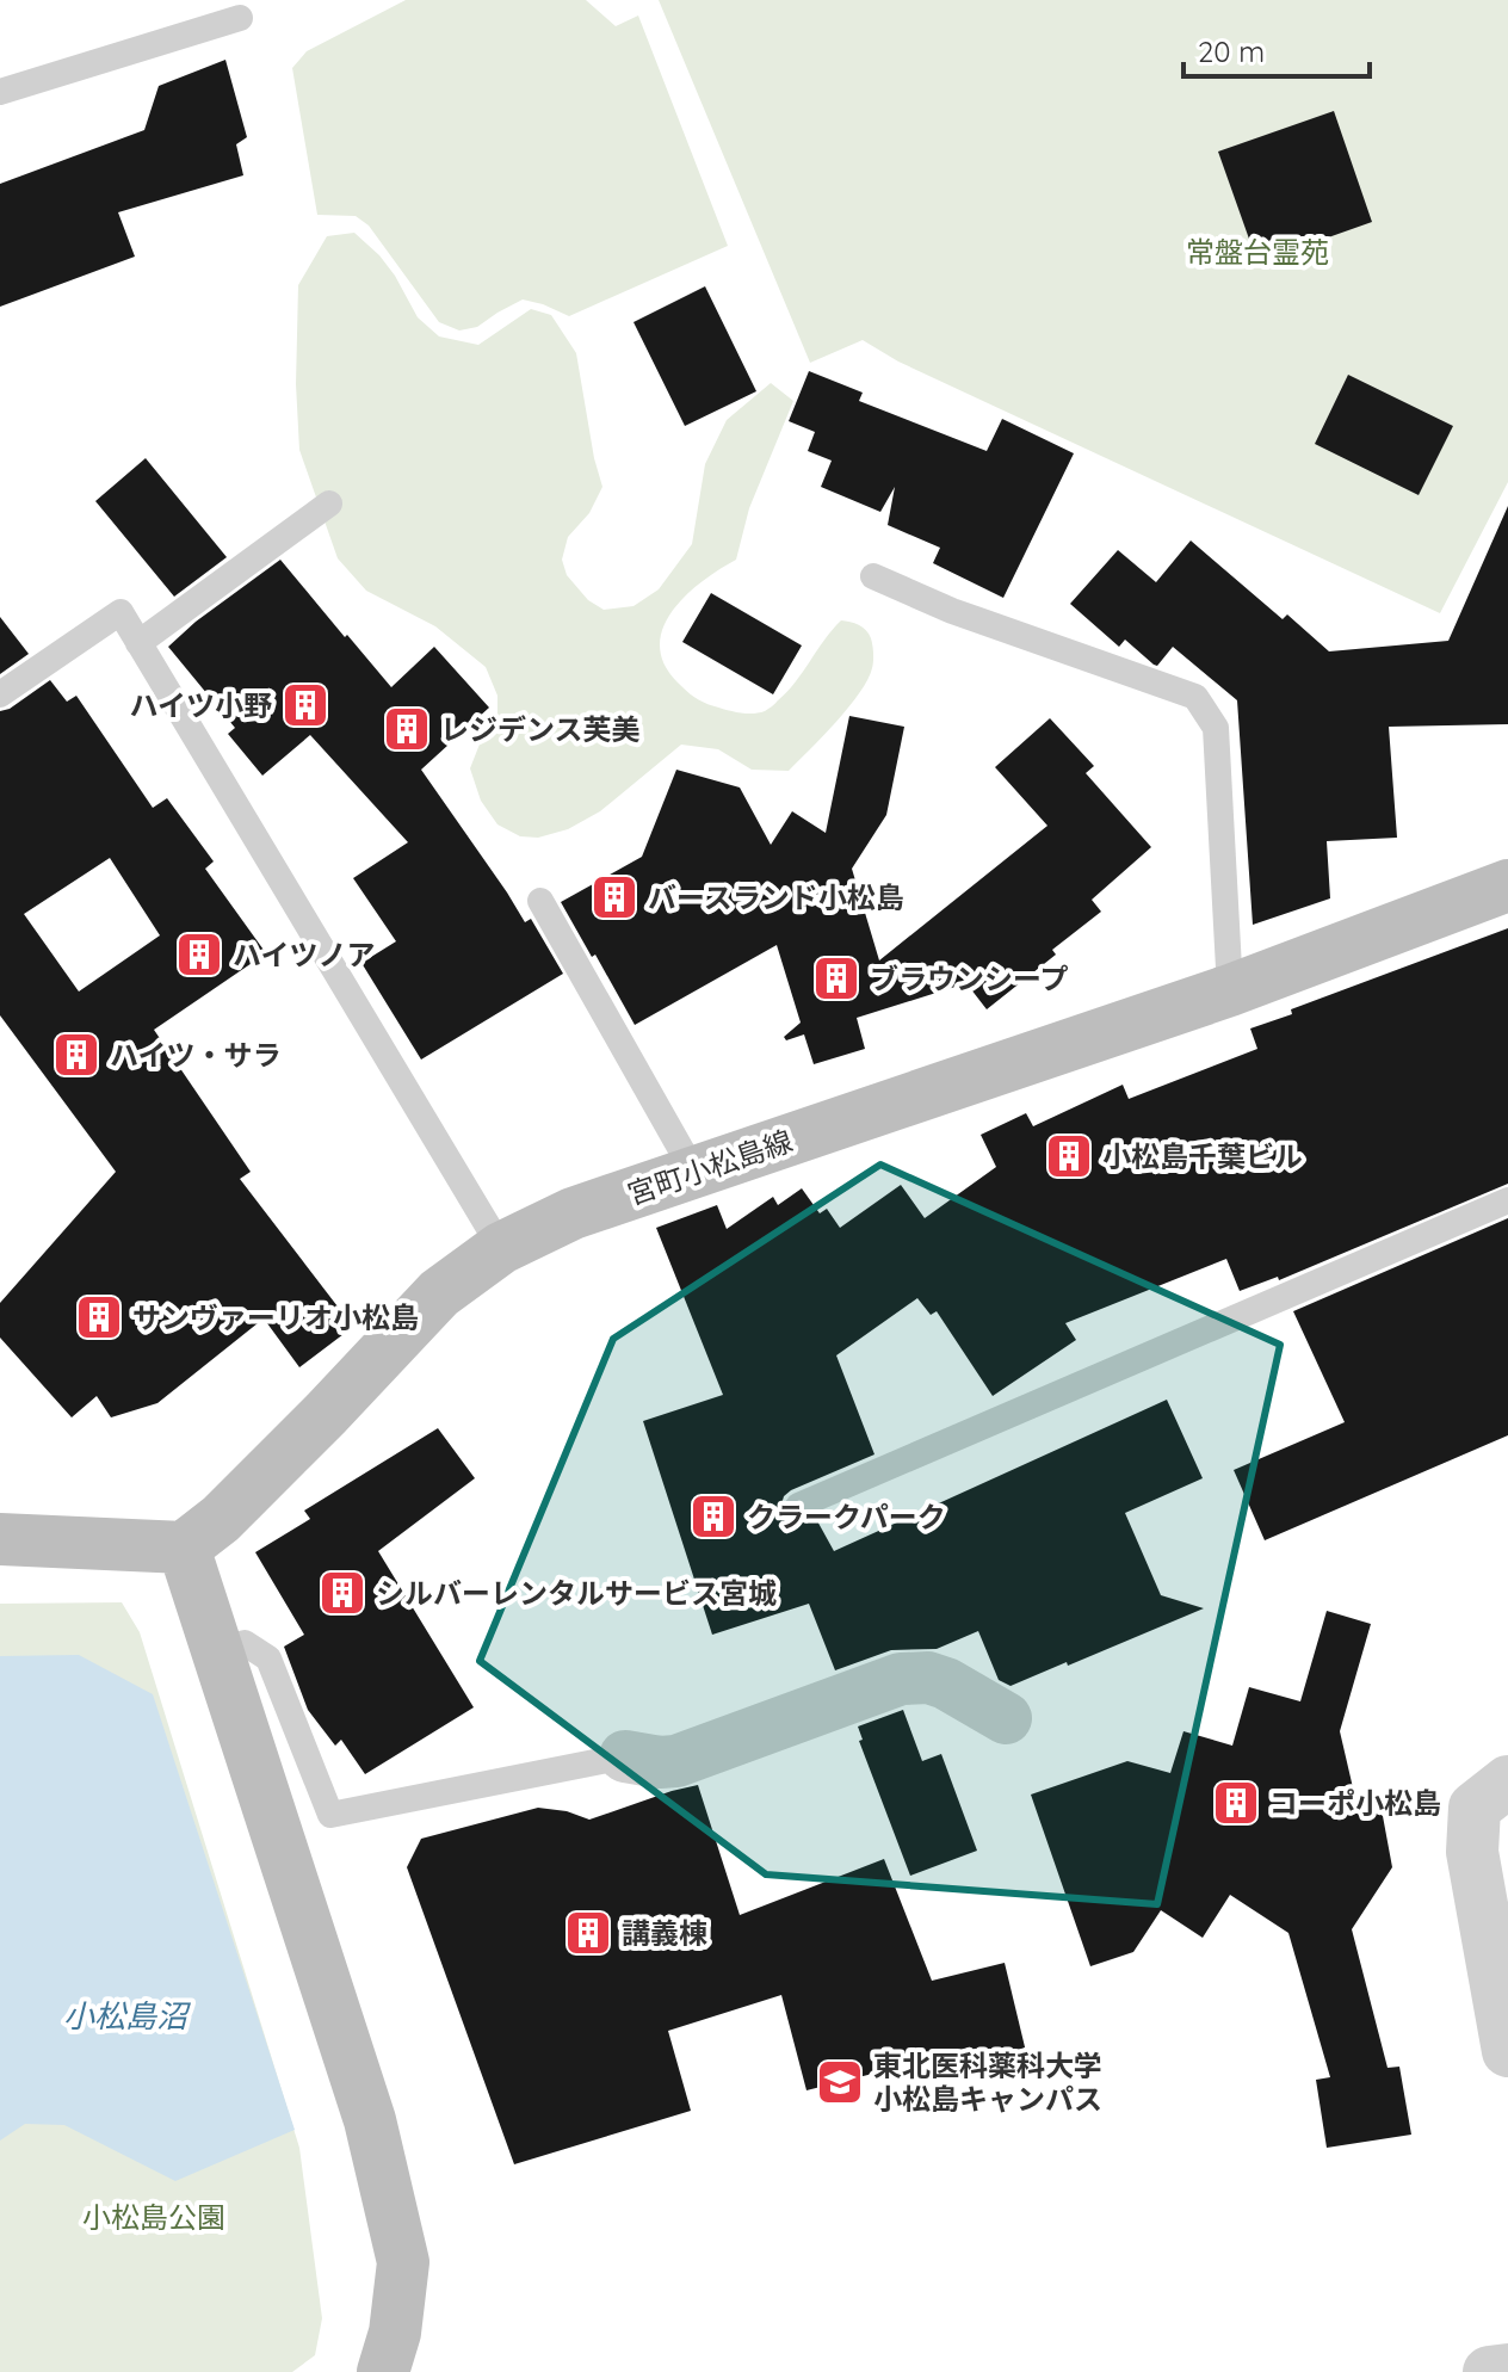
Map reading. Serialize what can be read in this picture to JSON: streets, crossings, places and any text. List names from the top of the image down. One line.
{"streets":{"street":["宮町小松島線"]},"water":["小松島沼"],"parks":["常盤台霊苑","小松島公園"],"places":{"building":["ハイツ小野","レジデンス芙美","バースランド小松島","ハイツノア","ブラウンシープ","ハイツ・サラ","小松島千葉ビル","サンヴァーリオ小松島","クラークパーク","シルバーレンタルサービス宮城","コーポ小松島","講義棟"],"school or university":["東北医科薬科大学 小松島キャンパス"]},"scale_bar":"20 m"}
